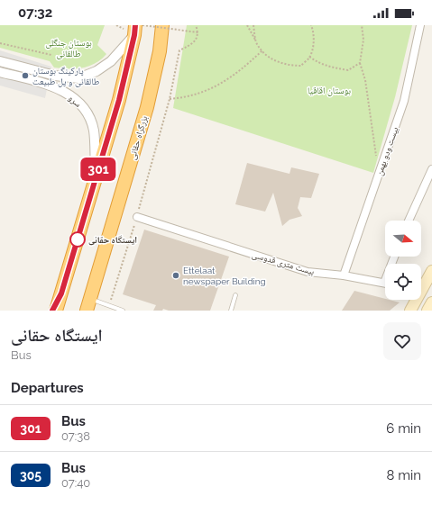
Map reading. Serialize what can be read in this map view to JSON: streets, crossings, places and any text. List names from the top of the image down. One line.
{"streets":{"highway":["بزرگراه حقانی"],"street":["سرو","بیست ودو بهمن","بیست متری قدوسی"]},"crossings":[["بیست ودو بهمن","بیست متری قدوسی"]],"parks":["بوستان جنگلی طالقانی","بوستان اقاقیا"],"places":["پارکینگ بوستان طالقانی و پل طبیعت","ایستگاه حقانی","Ettelaat newspaper Building"],"lines":["bus line 301"],"north":"right","page":{"status":"07:32","on_map":"301","heading":[["ایستگاه حقانی","Bus"],"Departures"],"list":[{"mark":"301","name":"Bus","note":"07:38","value":"6 min"},{"mark":"305","name":"Bus","note":"07:40","value":"8 min"}]}}
